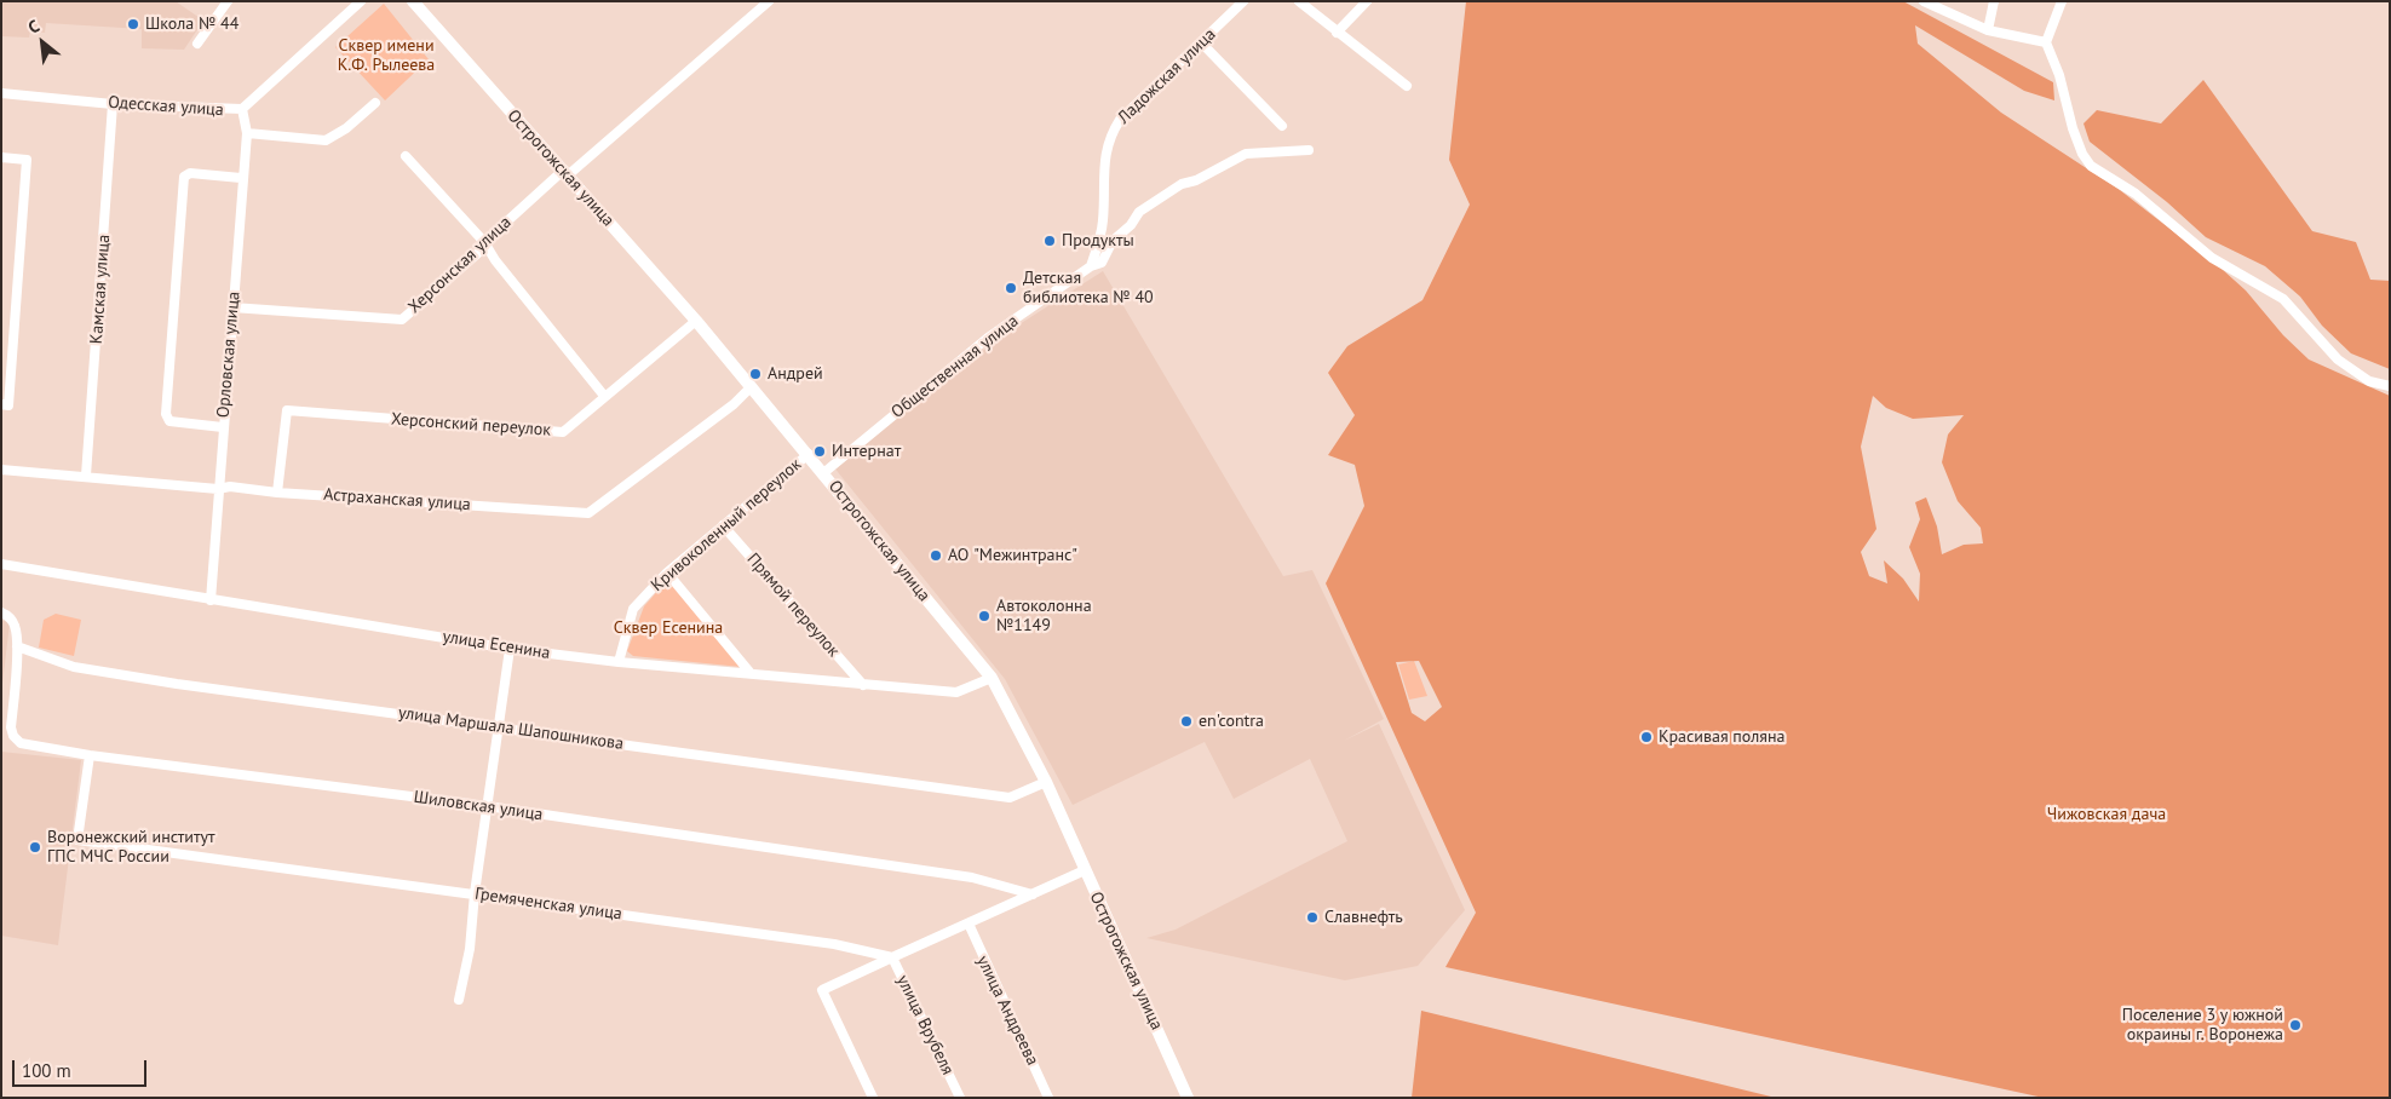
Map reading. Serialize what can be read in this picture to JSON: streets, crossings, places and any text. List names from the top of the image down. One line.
{"streets":{"street":["Ладожская улица","Одесская улица","Острогожская улица","Херсонская улица","Камская улица","Орловская улица","Общественная улица","Херсонский переулок","Астраханская улица","Кривоколенный переулок","Прямой переулок","улица Есенина","улица Маршала Шапошникова","Шиловская улица","Гремяченская улица","улица Андреева","улица Врубеля"]},"crossings":[["Ладожская улица","Общественная улица"],["Одесская улица","Камская улица"],["Одесская улица","Орловская улица"],["Острогожская улица","Херсонская улица"],["Острогожская улица","Общественная улица"],["Острогожская улица","Херсонский переулок"],["Острогожская улица","Астраханская улица"],["Острогожская улица","Кривоколенный переулок"],["Острогожская улица","улица Есенина"],["Острогожская улица","улица Маршала Шапошникова"],["Херсонская улица","Орловская улица"],["Камская улица","Астраханская улица"],["Орловская улица","Астраханская улица"],["Орловская улица","улица Есенина"],["Херсонский переулок","Астраханская улица"],["Кривоколенный переулок","Прямой переулок"],["Кривоколенный переулок","улица Есенина"],["Прямой переулок","улица Есенина"],["улица Маршала Шапошникова","Шиловская улица"],["Шиловская улица","Гремяченская улица"],["Гремяченская улица","улица Врубеля"]],"parks":["Сквер имени К.Ф. Рылеева","Сквер Есенина","Чижовская дача"],"places":["Школа № 44","Продукты","Детская библиотека № 40","Андрей","Интернат","АО \"Межинтранс\"","Автоколонна №1149","en'contra","Красивая поляна","Воронежский институт ГПС МЧС России","Cлавнефть","Поселение 3 у южной окраины г. Воронежа"],"scale_bar":"100 m","north":"top left"}
